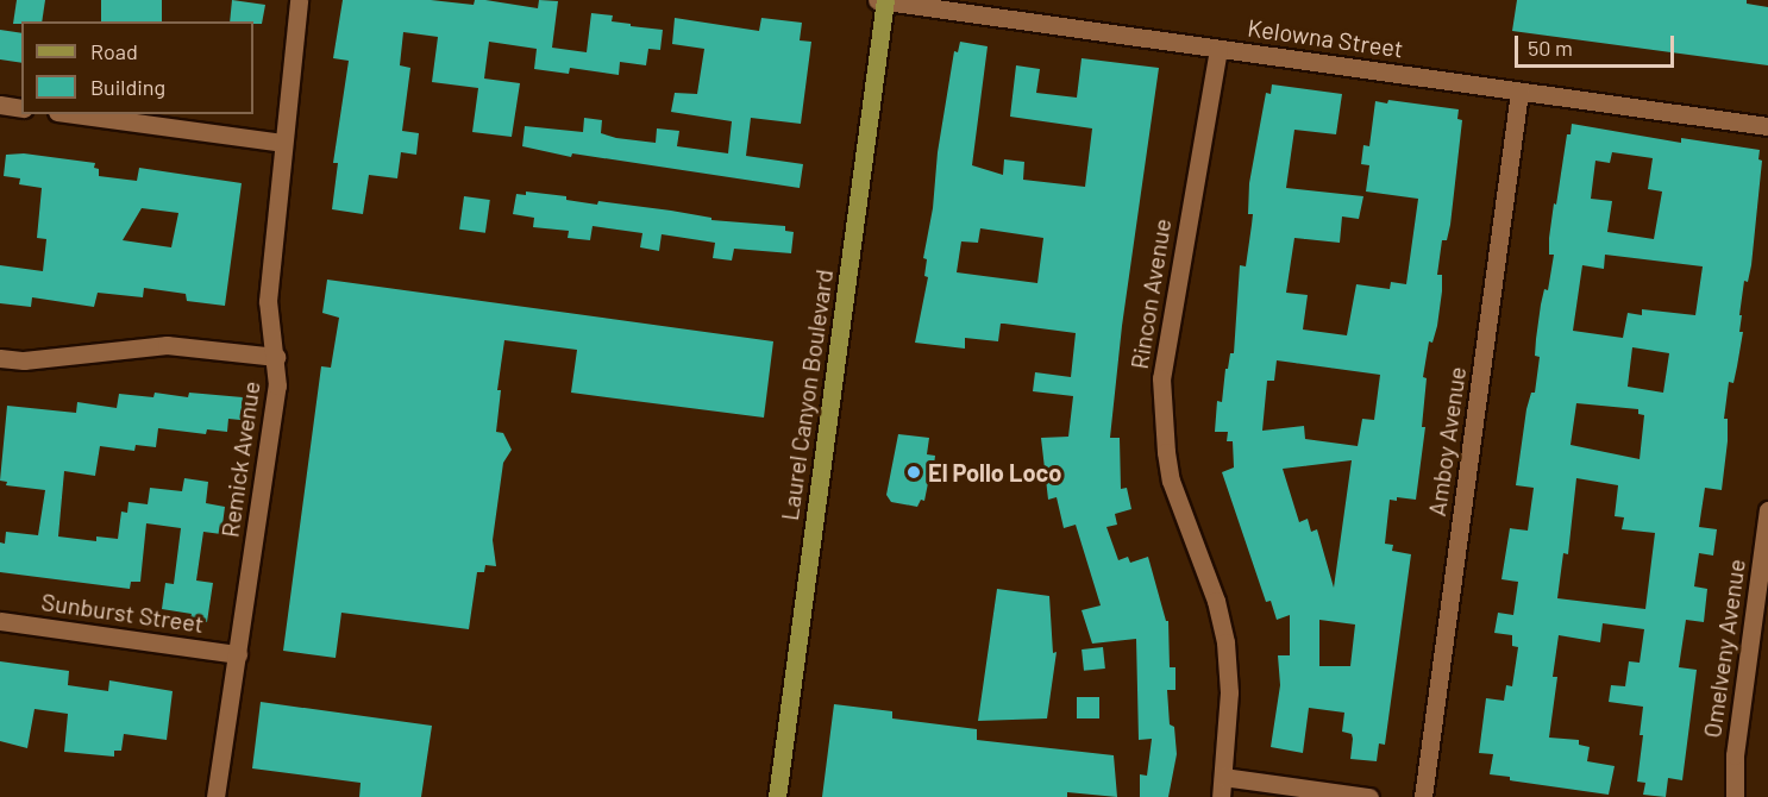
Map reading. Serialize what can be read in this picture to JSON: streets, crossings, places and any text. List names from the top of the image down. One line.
{"streets":{"main road":["Laurel Canyon Boulevard"],"street":["Kelowna Street","Rincon Avenue","Amboy Avenue","Remick Avenue","Sunburst Street","Omelveny Avenue"]},"crossings":[["Kelowna Street","Rincon Avenue"],["Kelowna Street","Laurel Canyon Boulevard"],["Kelowna Street","Amboy Avenue"],["Remick Avenue","Sunburst Street"]],"places":["El Pollo Loco"],"legend":["Road","Building"],"scale_bar":"50 m"}
